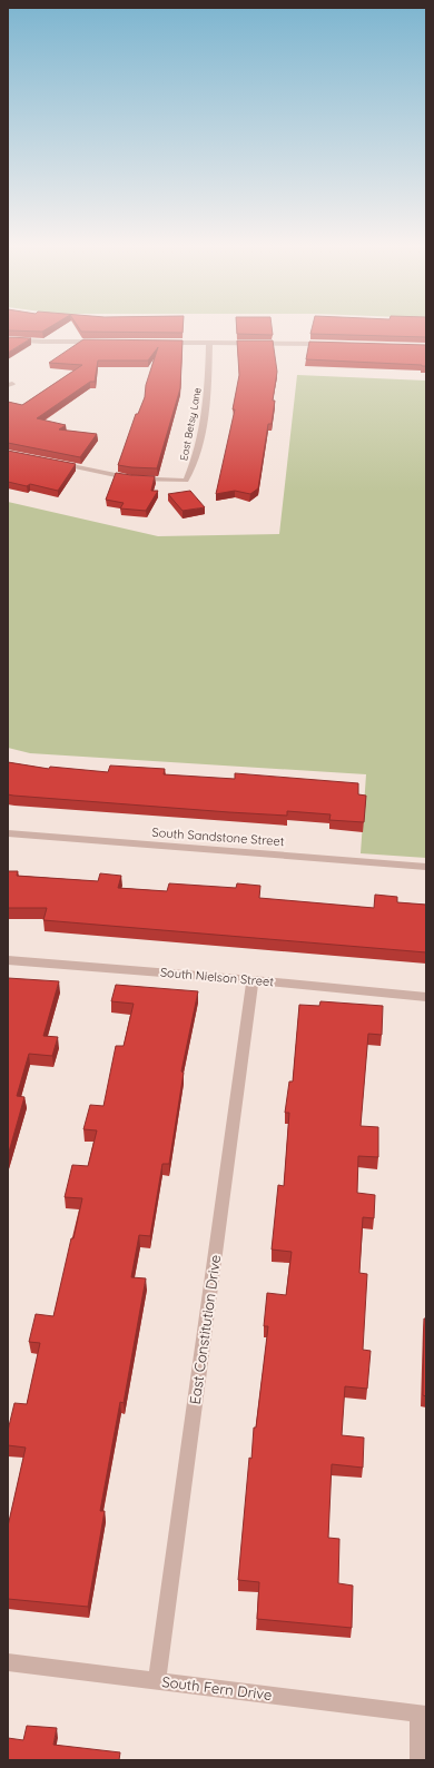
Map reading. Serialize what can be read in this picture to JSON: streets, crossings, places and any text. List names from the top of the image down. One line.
{"streets":{"street":["East Betsy Lane","South Sandstone Street","South Nielson Street","East Constitution Drive","South Fern Drive"]},"crossings":[["South Nielson Street","East Constitution Drive"],["East Constitution Drive","South Fern Drive"]]}
